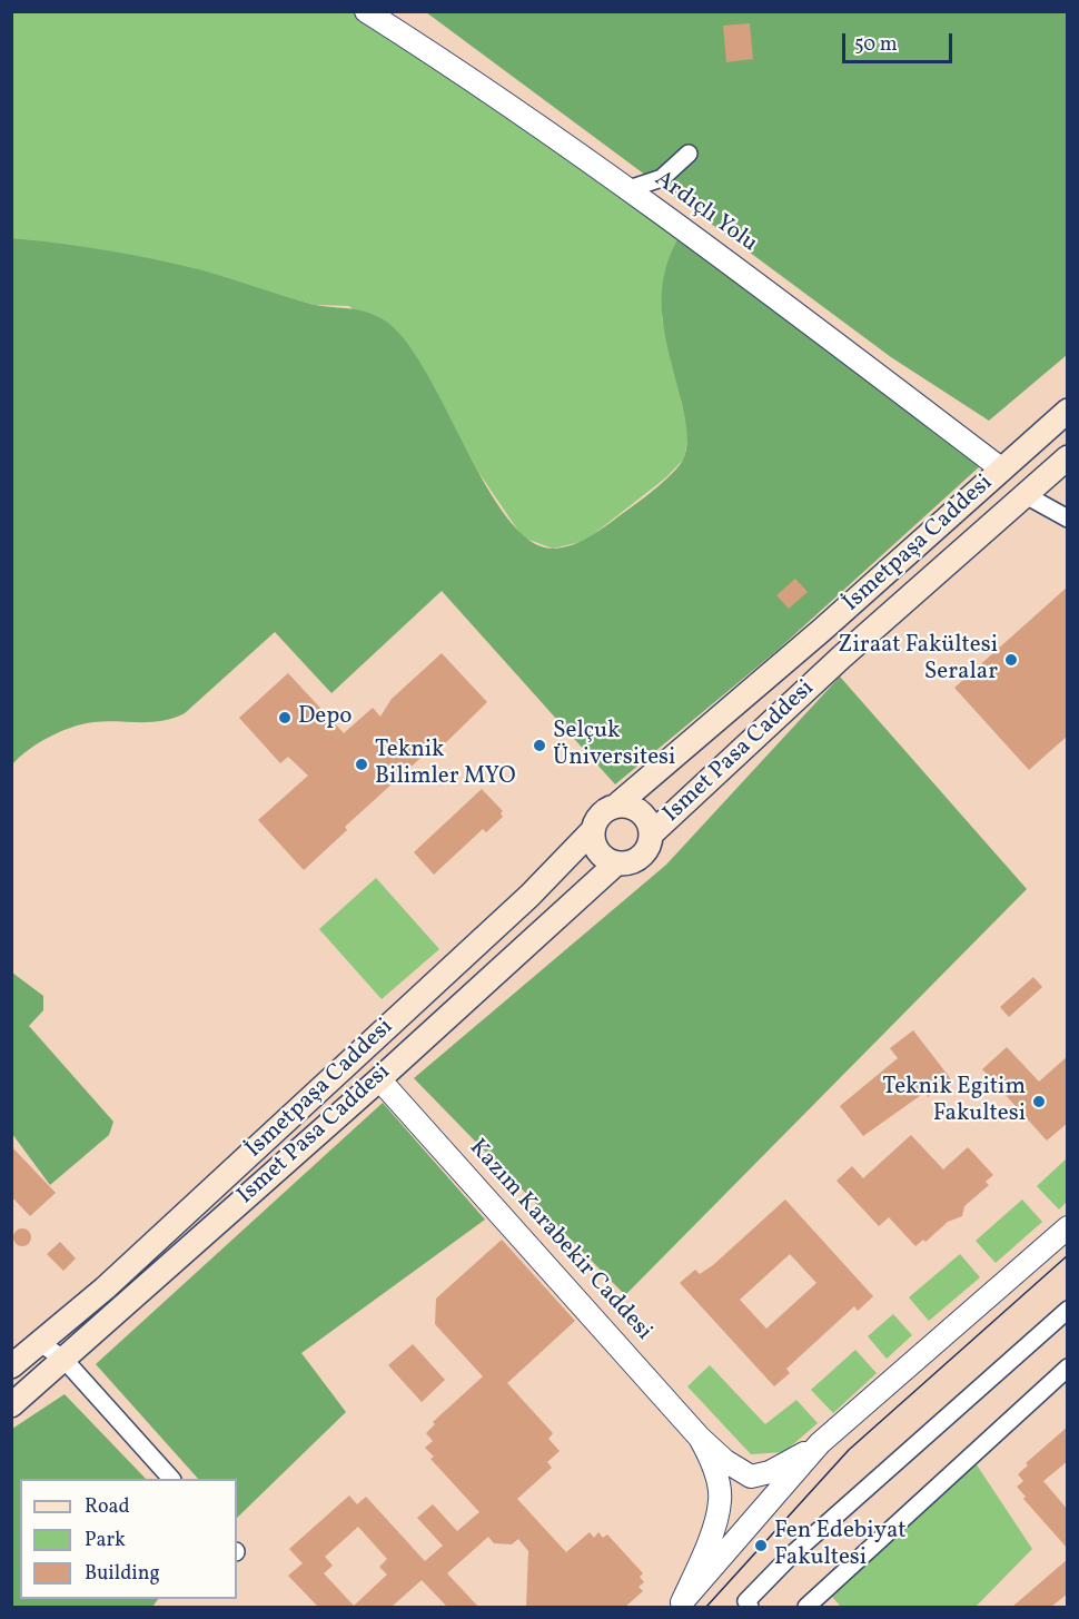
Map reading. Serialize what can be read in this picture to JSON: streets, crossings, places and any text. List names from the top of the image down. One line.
{"streets":{"main road":["İsmetpaşa Caddesi","Ismet Pasa Caddesi"],"street":["Ardıçlı Yolu","Kazım Karabekir Caddesi"]},"crossings":[["Ardıçlı Yolu","İsmetpaşa Caddesi"],["İsmetpaşa Caddesi","Ismet Pasa Caddesi"],["Ismet Pasa Caddesi","Kazım Karabekir Caddesi"]],"places":["Ziraat Fakültesi Seralar","Depo","Selçuk Üniversitesi","Teknik Bilimler MYO","Teknik Egitim Fakultesi","Fen Edebiyat Fakultesi"],"legend":["Road","Park","Building"],"scale_bar":"50 m"}
